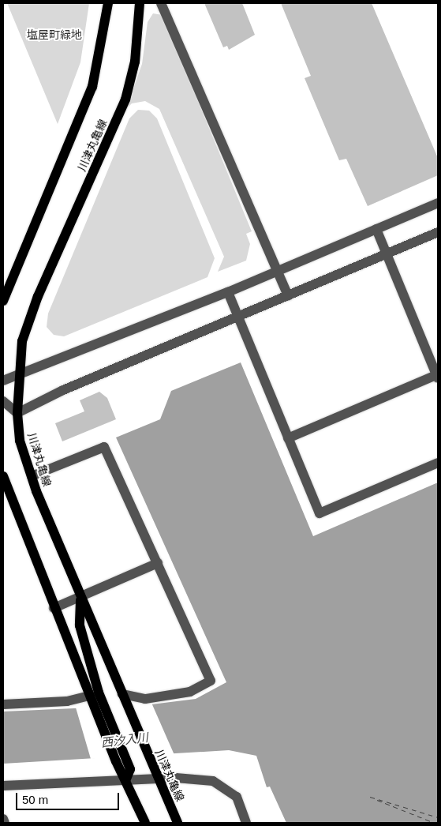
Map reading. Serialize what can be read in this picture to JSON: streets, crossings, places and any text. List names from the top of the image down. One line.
{"streets":{"main road":["川津丸亀線"]},"water":["西汐入川"],"parks":["塩屋町緑地"],"scale_bar":"50 m"}
